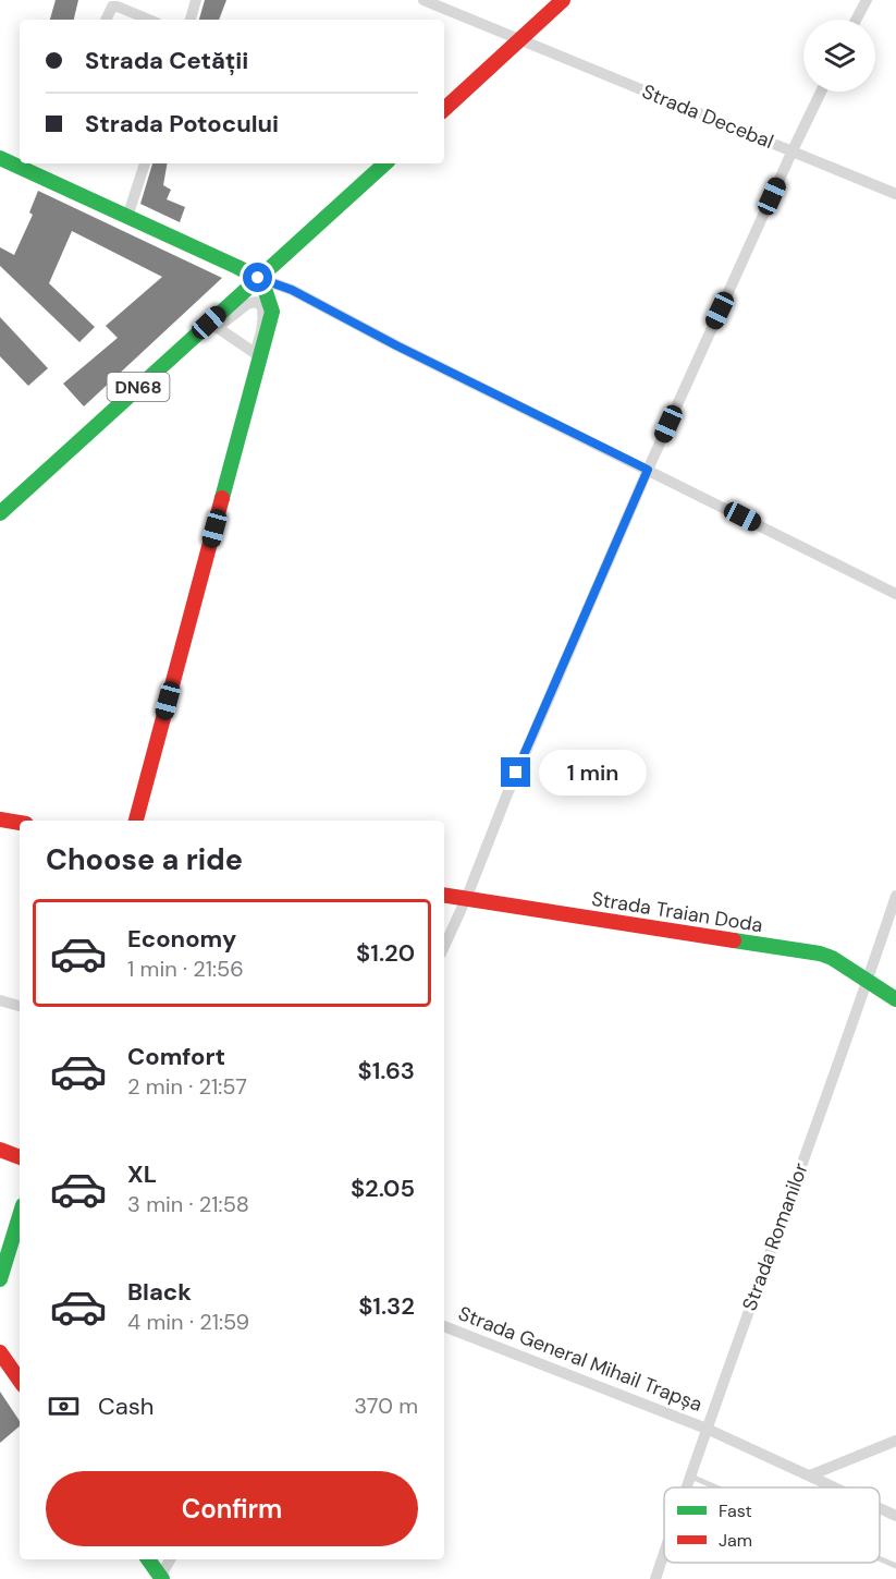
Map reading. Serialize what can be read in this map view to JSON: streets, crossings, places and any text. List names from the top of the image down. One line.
{"streets":{"main road":["DN68","Strada Traian Doda"],"street":["Strada Decebal","Strada Romanilor","Strada General Mihail Trapșa"]},"crossings":[["Strada Traian Doda","Strada Romanilor"],["Strada Romanilor","Strada General Mihail Trapșa"]],"legend":["Fast","Jam"],"page":{"banner":["Strada Cetății","Strada Potocului"],"bubble":"1 min","heading":"Choose a ride","list":[{"name":"Economy","note":"1 min · 21:56","value":"$1.20"},{"name":"Comfort","note":"2 min · 21:57","value":"$1.63"},{"name":"XL","note":"3 min · 21:58","value":"$2.05"},{"name":"Black","note":"4 min · 21:59","value":"$1.32"}],"pay":["Cash","370 m"],"buttons":"Confirm"}}
